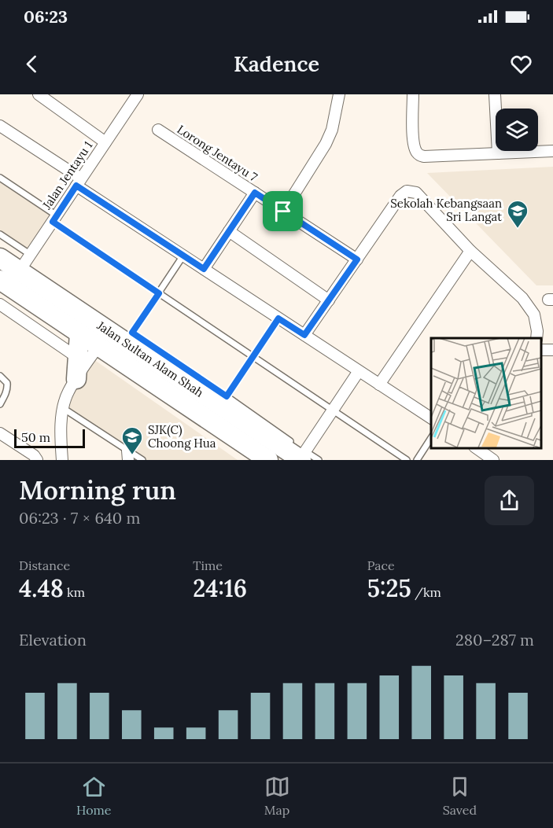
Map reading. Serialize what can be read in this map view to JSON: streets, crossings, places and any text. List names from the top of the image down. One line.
{"streets":{"highway":["Jalan Sultan Alam Shah"],"street":["Lorong Jentayu 7","Jalan Jentayu 1"]},"crossings":[["Jalan Jentayu 1","Jalan Sultan Alam Shah"]],"places":{"school or university":["Sekolah Kebangsaan Sri Langat","SJK(C) Choong Hua"]},"scale_bar":"50 m","page":{"status":"06:23","header":"Kadence","scale":"50 m","heading":["Morning run","06:23 · 7 × 640 m"],"stats":[["Distance","4.48 km"],["Time","24:16"],["Pace","5:25 /km"]],"chart":["Elevation","280–287 m"],"tabs":["Home","Map","Saved"]}}
